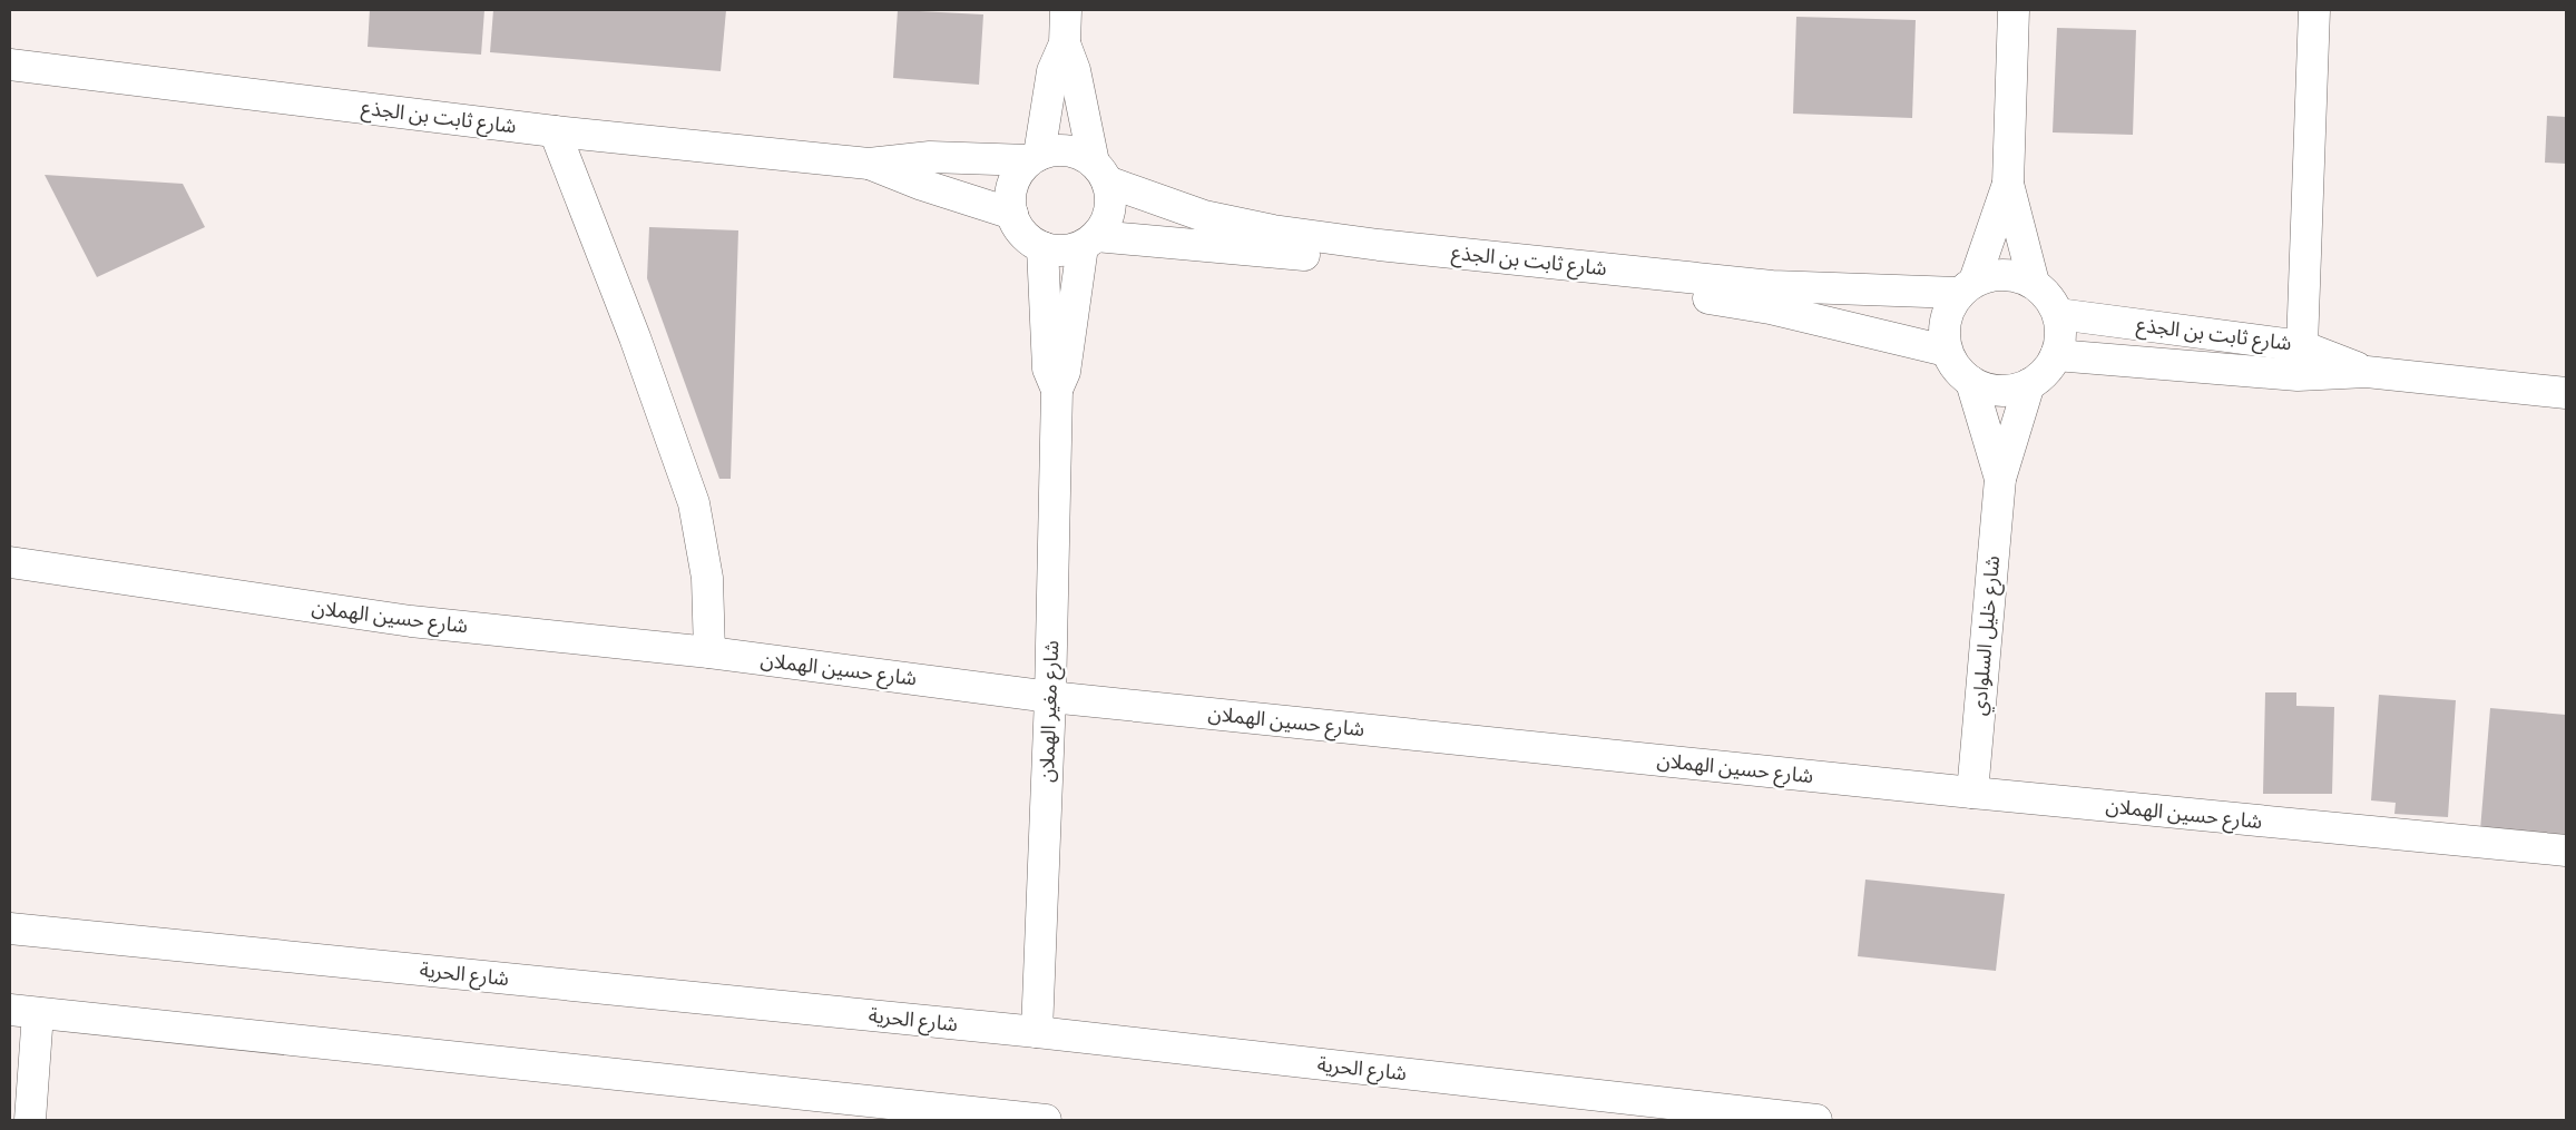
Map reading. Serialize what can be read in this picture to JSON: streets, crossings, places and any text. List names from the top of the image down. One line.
{"streets":{"main road":["شارع ثابت بن الجذع","شارع حسين الهملان","شارع خليل السلوادي","شارع مغير الهملان","شارع الحرية"]},"crossings":[["شارع ثابت بن الجذع","شارع خليل السلوادي"],["شارع ثابت بن الجذع","شارع مغير الهملان"],["شارع حسين الهملان","شارع خليل السلوادي"],["شارع حسين الهملان","شارع مغير الهملان"],["شارع مغير الهملان","شارع الحرية"]]}
